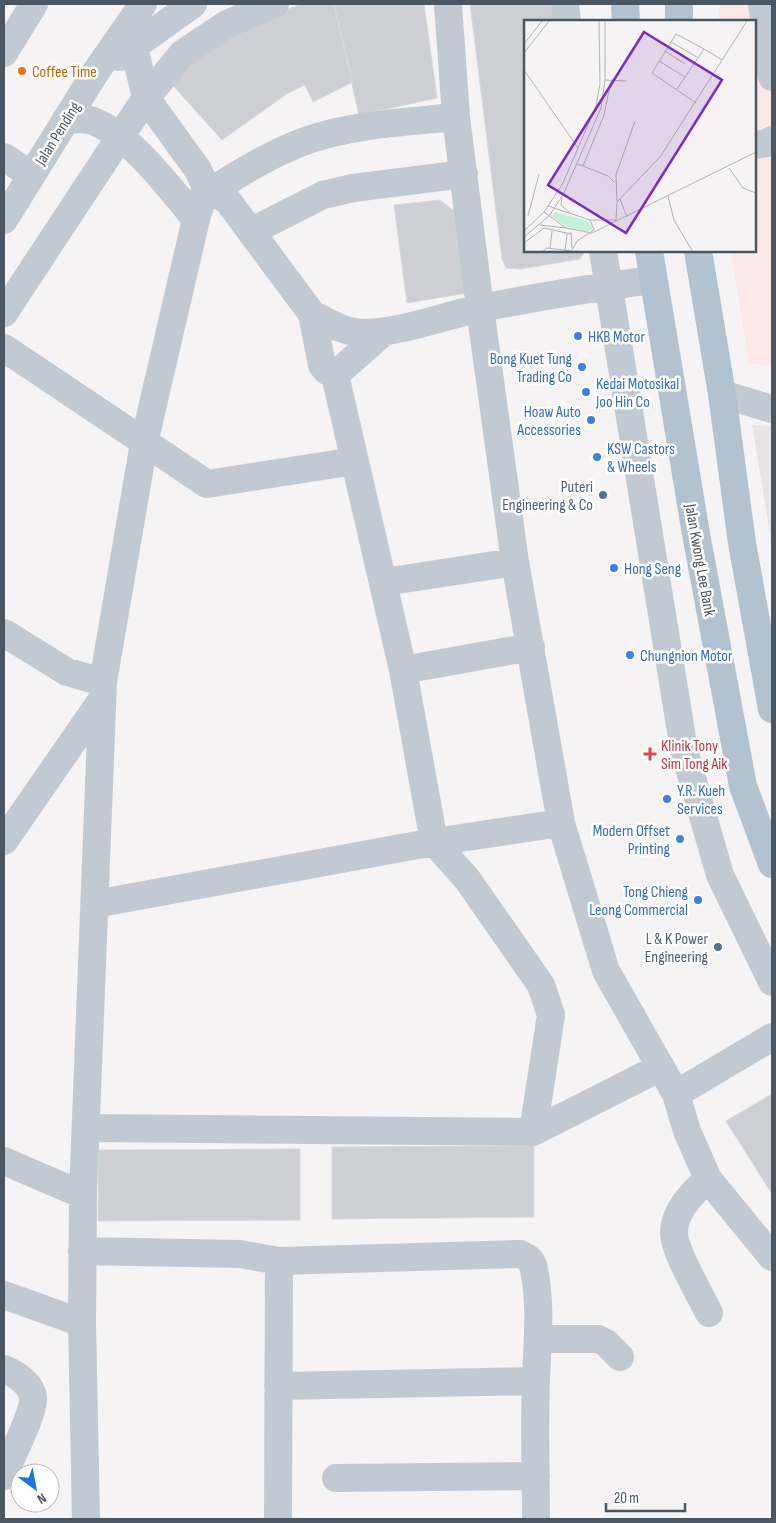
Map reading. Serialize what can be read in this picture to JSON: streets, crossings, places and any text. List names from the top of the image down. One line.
{"streets":{"main road":["Jalan Kwong Lee Bank"],"street":["Jalan Pending"]},"places":{"other":["Coffee Time","HKB Motor","Bong Kuet Tung Trading Co","Kedai Motosikal Joo Hin Co","Hoaw Auto Accessories","KSW Castors & Wheels","Puteri Engineering & Co","Hong Seng","Chungnion Motor","Y.R. Kueh Services","Modern Offset Printing","Tong Chieng Leong Commercial","L & K Power Engineering"],"health":["Klinik Tony Sim Tong Aik"]},"scale_bar":"20 m","north":"bottom right"}
